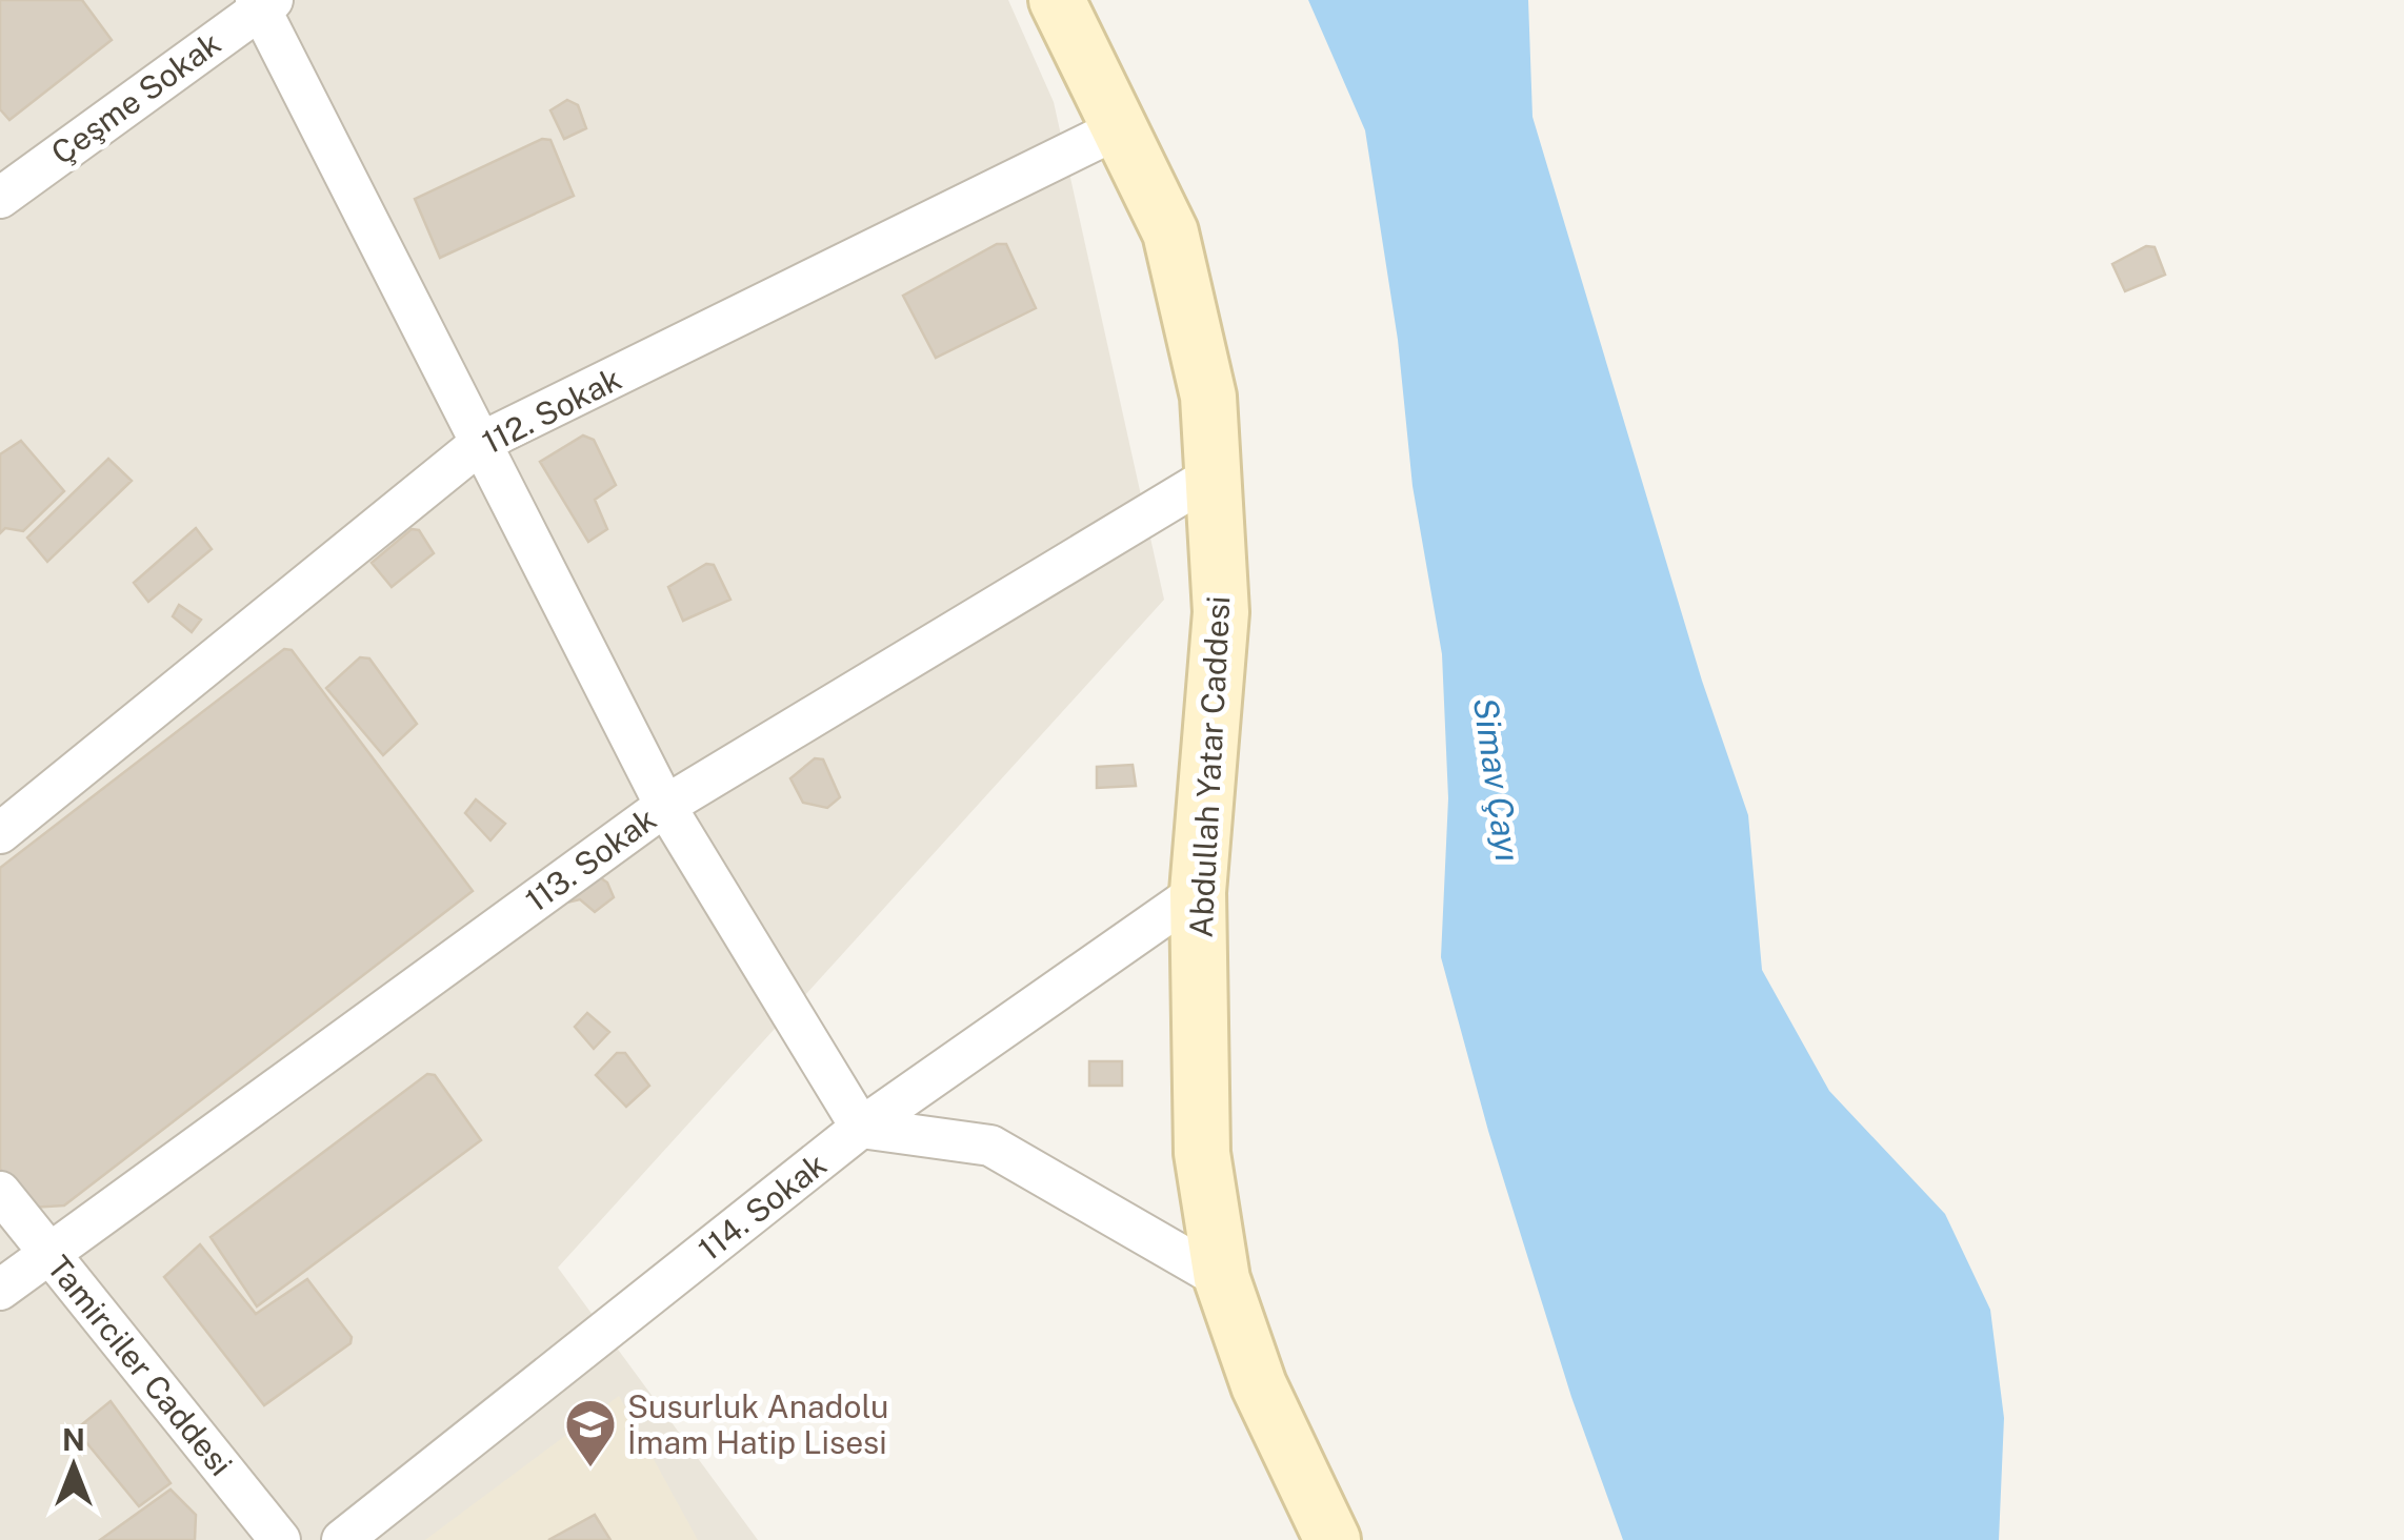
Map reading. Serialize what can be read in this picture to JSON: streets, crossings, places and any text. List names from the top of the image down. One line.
{"streets":{"street":["Çeşme Sokak","112. Sokak","Abdullah Yatar Caddesi","113. Sokak","114. Sokak","Tamirciler Caddesi"]},"crossings":[["112. Sokak","Abdullah Yatar Caddesi"],["Abdullah Yatar Caddesi","113. Sokak"],["Abdullah Yatar Caddesi","114. Sokak"],["113. Sokak","Tamirciler Caddesi"]],"water":["Simav Çayı"],"places":{"school or university":["Susurluk Anadolu İmam Hatip Lisesi"]},"north":"top"}
